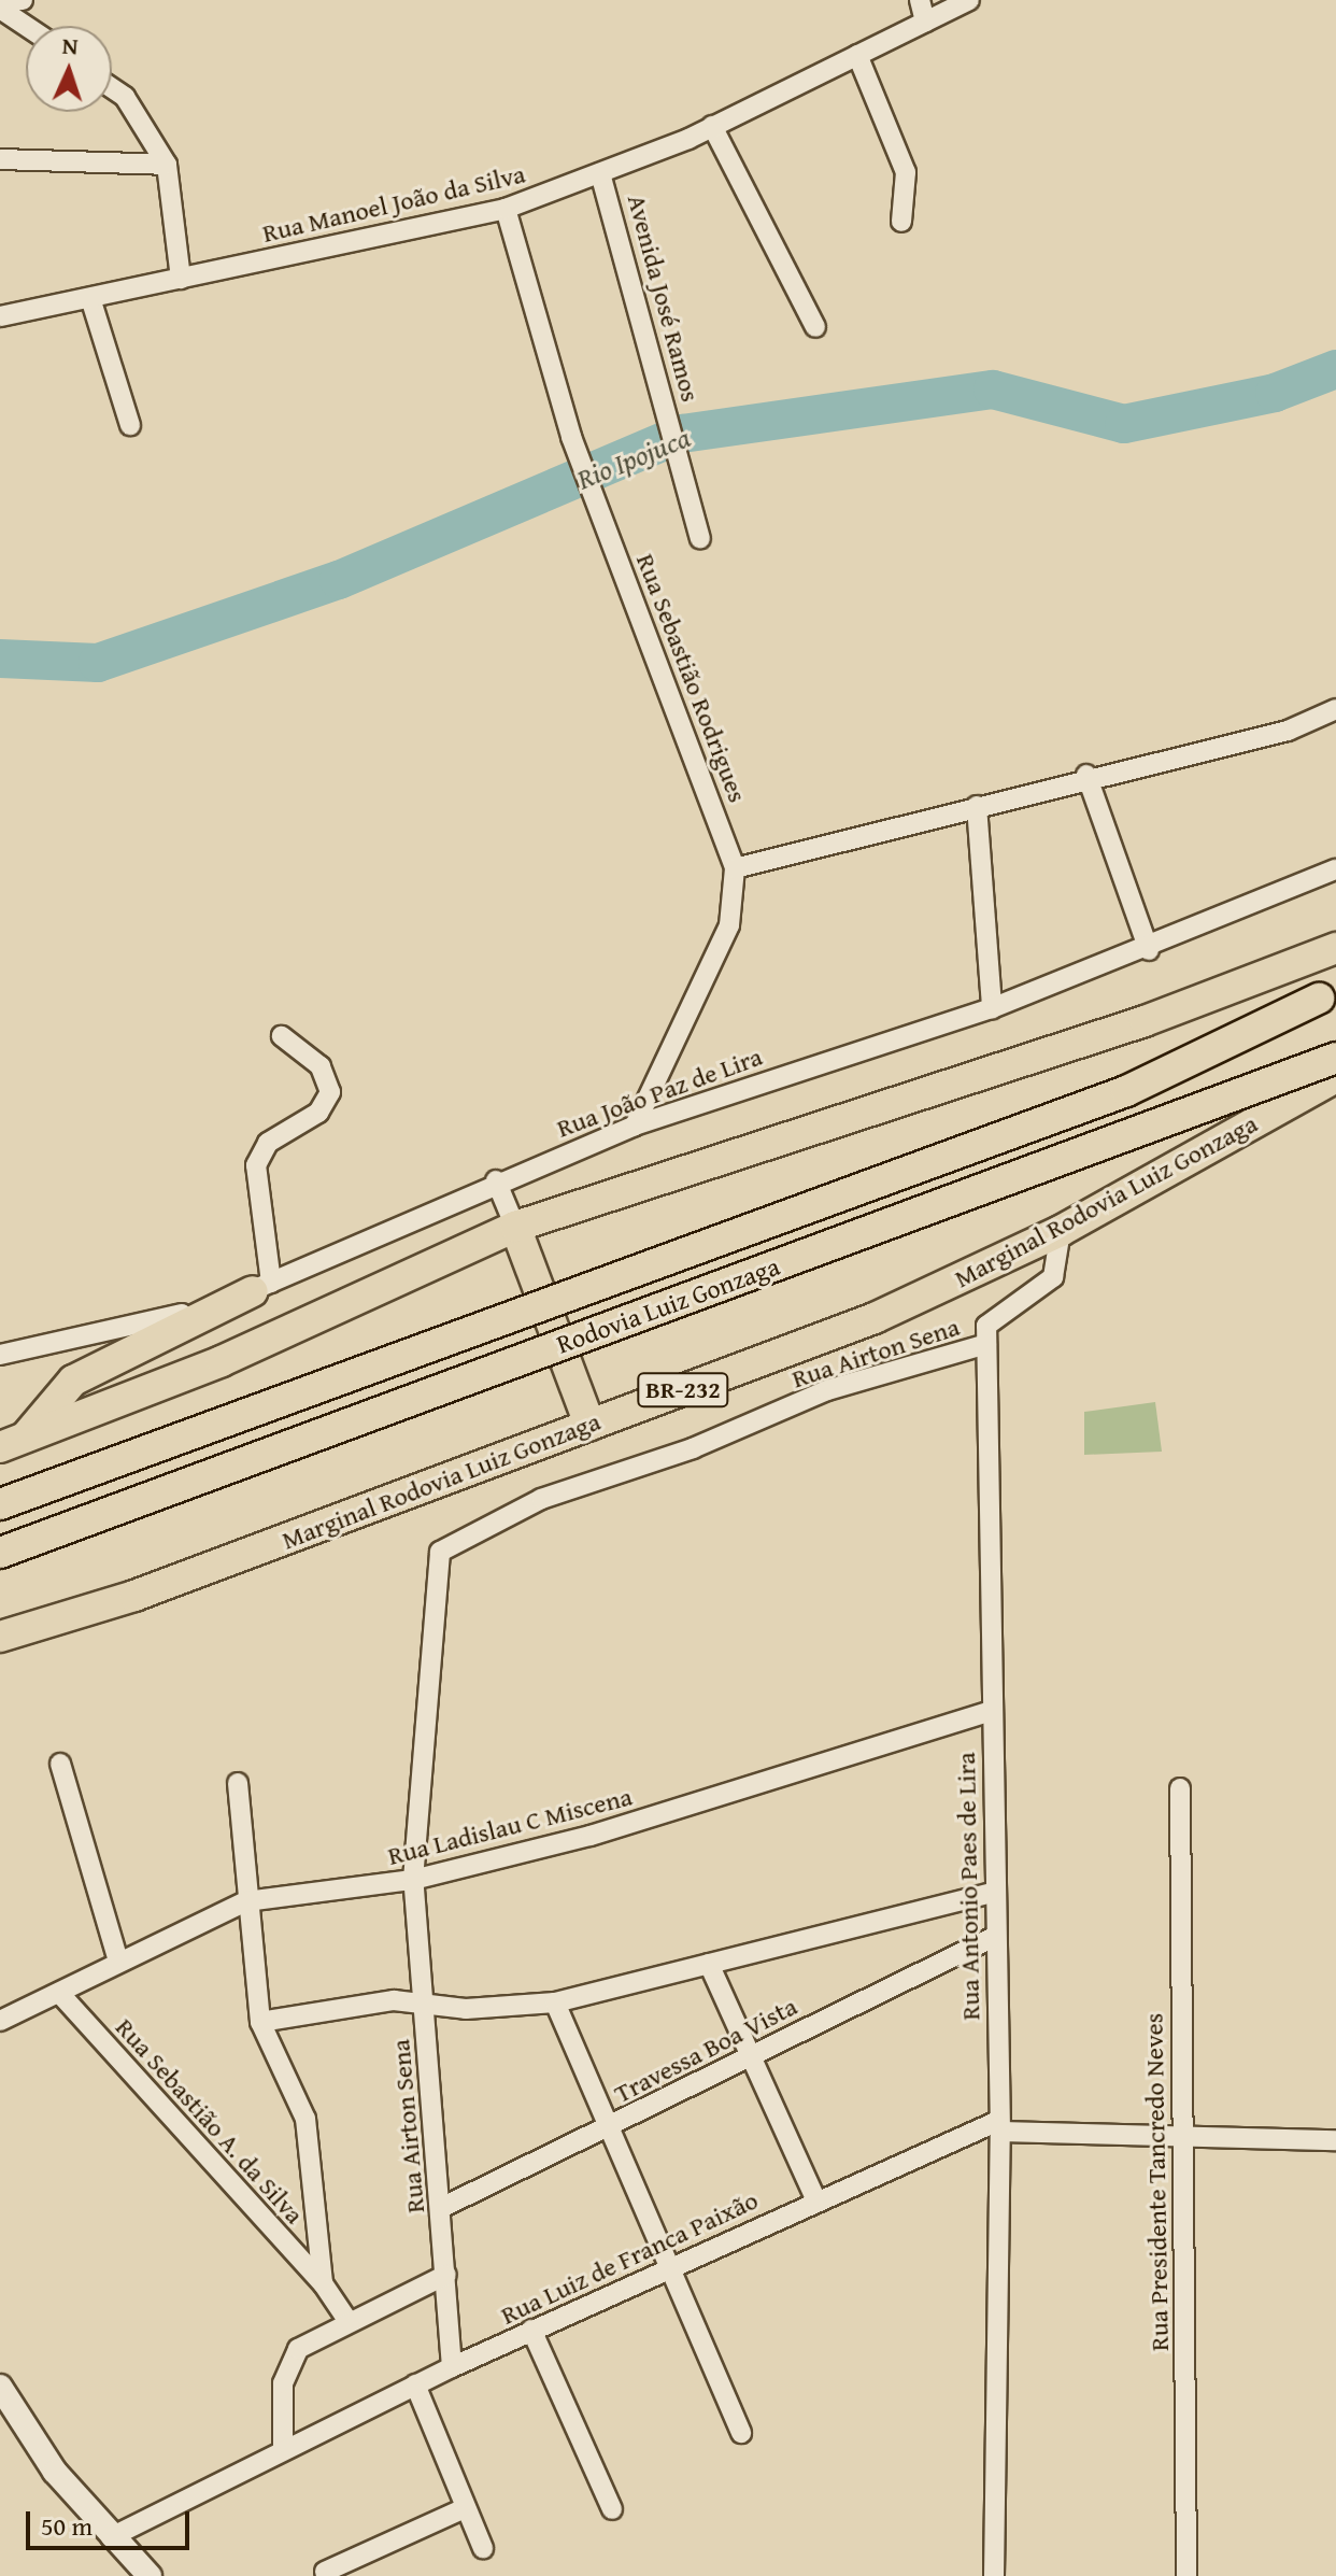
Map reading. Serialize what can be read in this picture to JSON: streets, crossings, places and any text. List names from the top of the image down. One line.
{"streets":{"main road":["Marginal Rodovia Luiz Gonzaga","Rodovia Luiz Gonzaga","BR-232"],"street":["Rua Manoel João da Silva","Avenida José Ramos","Rua Sebastião Rodrigues","Rua João Paz de Lira","Rua Airton Sena","Rua Ladislau C Miscena","Rua Antonio Paes de Lira","Travessa Boa Vista","Rua Sebastião A. da Silva","Rua Presidente Tancredo Neves","Rua Luiz de Franca Paixão"]},"crossings":[["Rua Manoel João da Silva","Avenida José Ramos"],["Rua Manoel João da Silva","Rua Sebastião Rodrigues"],["Rua Sebastião Rodrigues","Rua João Paz de Lira"],["Marginal Rodovia Luiz Gonzaga","Rua Antonio Paes de Lira"],["Rua Airton Sena","Rua Ladislau C Miscena"],["Rua Airton Sena","Rua Antonio Paes de Lira"],["Rua Airton Sena","Travessa Boa Vista"],["Rua Airton Sena","Rua Luiz de Franca Paixão"],["Rua Ladislau C Miscena","Rua Antonio Paes de Lira"],["Rua Ladislau C Miscena","Rua Sebastião A. da Silva"],["Rua Antonio Paes de Lira","Travessa Boa Vista"],["Rua Antonio Paes de Lira","Rua Luiz de Franca Paixão"],["Rua Presidente Tancredo Neves","Rua Luiz de Franca Paixão"]],"water":["Rio Ipojuca"],"scale_bar":"50 m","north":"top"}
